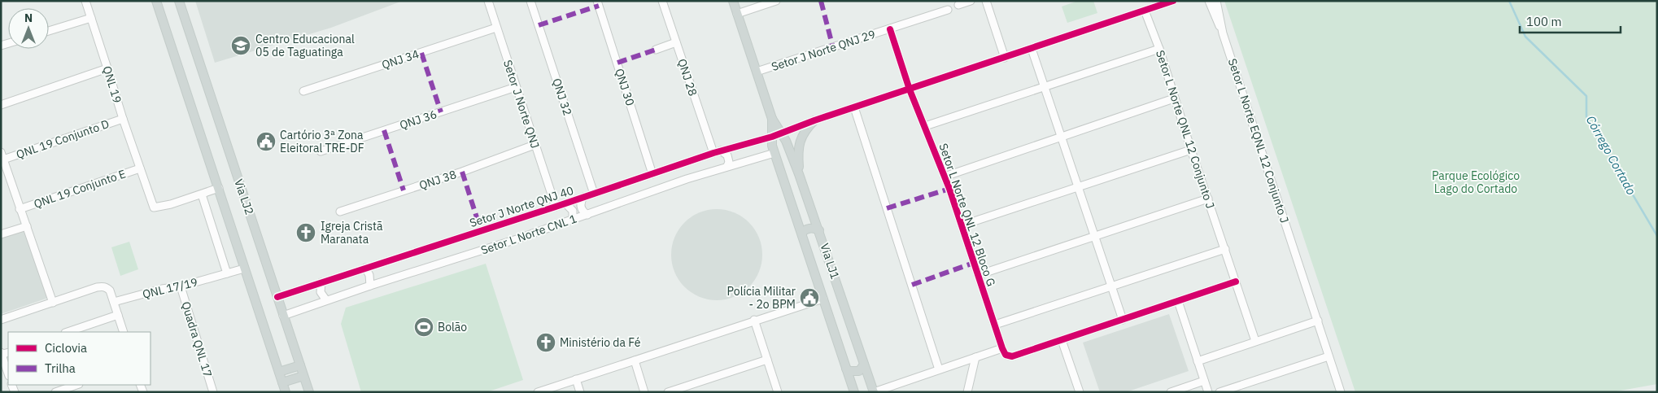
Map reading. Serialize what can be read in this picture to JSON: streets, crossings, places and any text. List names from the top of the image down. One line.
{"streets":{"main road":["Via LJ2","Via LJ1"],"street":["Setor J Norte QNJ 29","QNJ 34","QNJ 28","QNL 19","QNJ 30","QNJ 32","Setor J Norte QNJ","QNJ 36","Setor L Norte QNL 12 Conjunto J","QNL 19 Conjunto D","Setor L Norte EQNL 12 Conjunto J","QNJ 38","QNL 19 Conjunto E","Setor J Norte QNJ 40","Setor L Norte QNL 12 Bloco G","Setor L Norte CNL 1","QNL 17/19","Quadra QNL 17"]},"crossings":[["Setor J Norte QNJ 29","Setor J Norte QNJ 40"],["Setor J Norte QNJ 29","Setor L Norte QNL 12 Bloco G"],["QNJ 34","Setor J Norte QNJ"],["QNJ 28","Setor J Norte QNJ 40"],["QNJ 28","Setor L Norte CNL 1"],["QNL 19","QNL 19 Conjunto D"],["QNL 19","QNL 19 Conjunto E"],["QNJ 30","Setor J Norte QNJ 40"],["QNJ 32","Setor J Norte QNJ 40"],["Setor J Norte QNJ","QNJ 36"],["Setor J Norte QNJ","QNJ 38"],["Setor J Norte QNJ","Setor J Norte QNJ 40"],["Setor L Norte QNL 12 Conjunto J","Setor J Norte QNJ 40"],["Via LJ2","Setor J Norte QNJ 40"],["Via LJ2","Setor L Norte CNL 1"],["Via LJ2","QNL 17/19"],["Setor J Norte QNJ 40","Setor L Norte QNL 12 Bloco G"],["Setor J Norte QNJ 40","Via LJ1"],["Setor L Norte CNL 1","Via LJ1"],["QNL 17/19","Quadra QNL 17"]],"water":["Córrego Cortado"],"parks":["Parque Ecológico Lago do Cortado"],"places":{"school or university":["Centro Educacional 05 de Taguatinga"],"public building":["Cartório 3ª Zona Eleitoral TRE-DF","Polícia Militar - 2o BPM"],"church":["Igreja Cristã Maranata","Ministério da Fé"],"sports":["Bolão"]},"legend":["Ciclovia","Trilha"],"scale_bar":"100 m","north":"top"}
